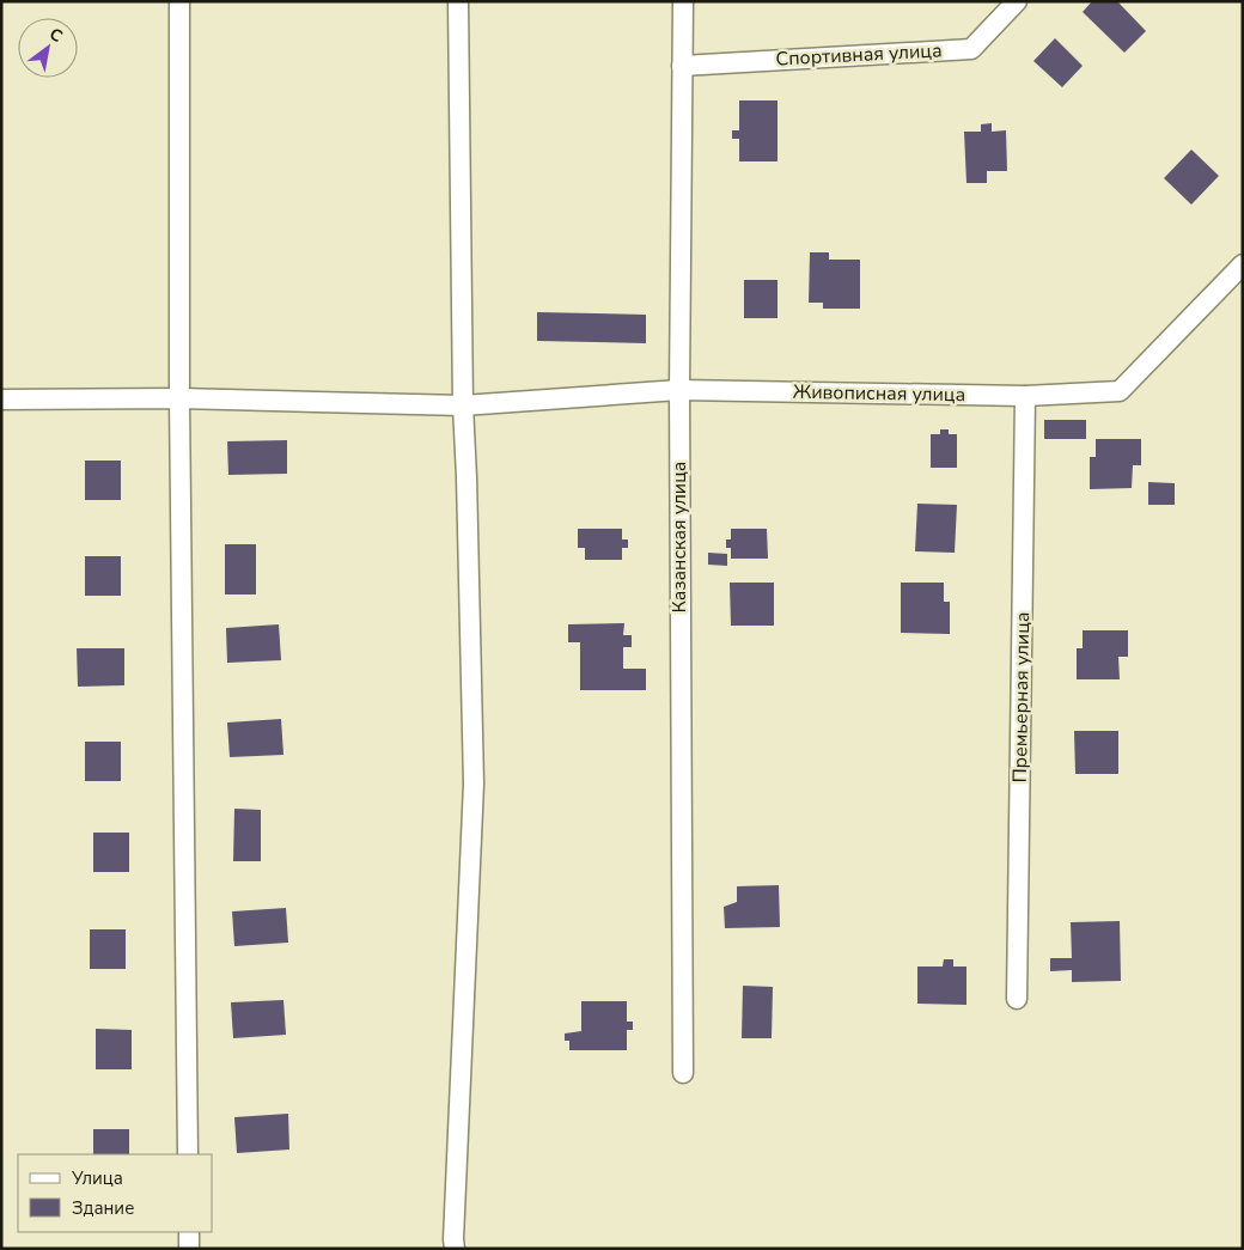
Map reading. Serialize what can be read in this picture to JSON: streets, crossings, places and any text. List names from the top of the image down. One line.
{"streets":{"street":["Спортивная улица","Живописная улица","Казанская улица","Премьерная улица"]},"crossings":[["Спортивная улица","Казанская улица"],["Живописная улица","Казанская улица"],["Живописная улица","Премьерная улица"]],"legend":["Улица","Здание"],"north":"top right"}
